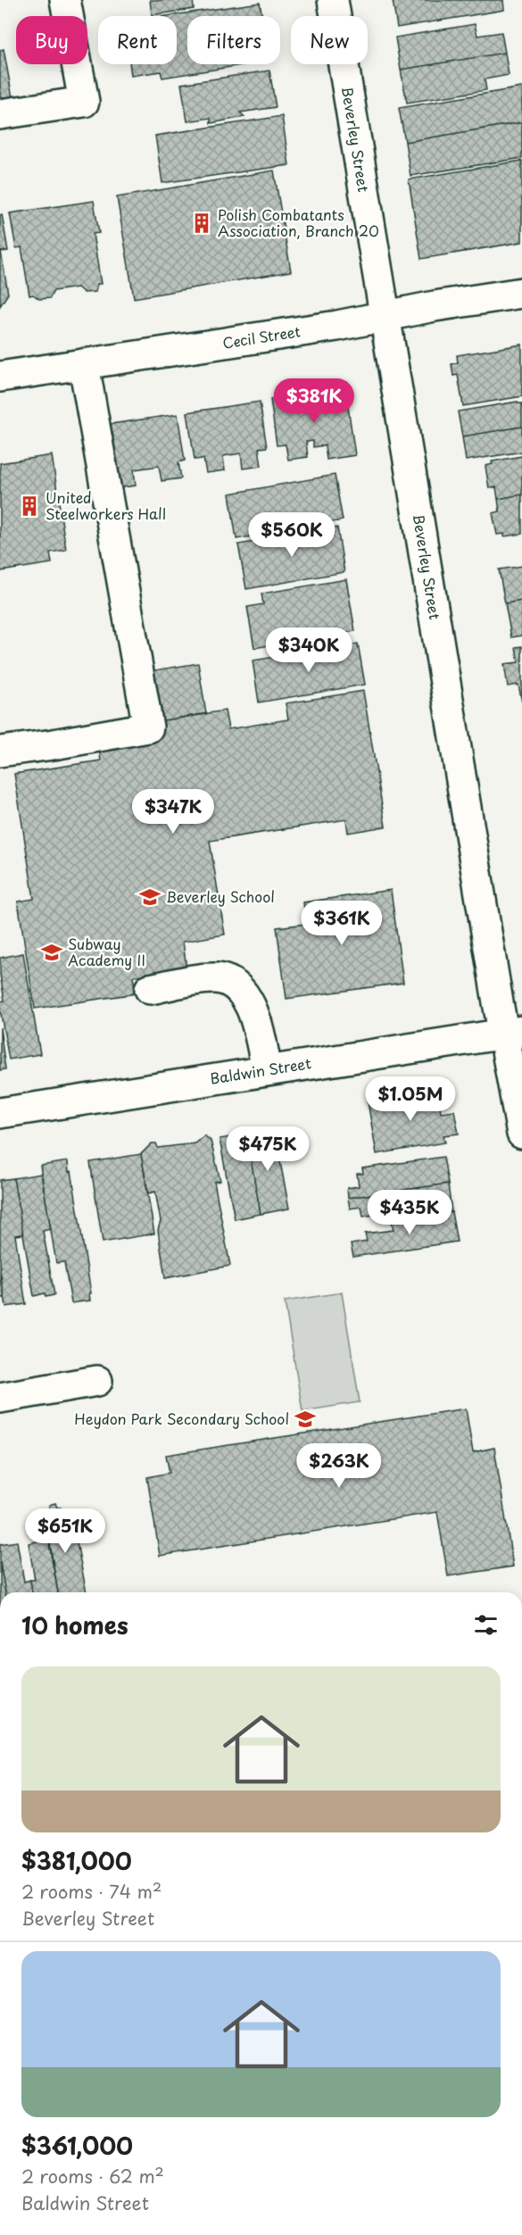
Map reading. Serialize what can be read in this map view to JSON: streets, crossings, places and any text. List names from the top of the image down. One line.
{"streets":{"street":["Beverley Street","Cecil Street","Baldwin Street"]},"crossings":[["Beverley Street","Cecil Street"],["Beverley Street","Baldwin Street"]],"places":{"building":["Polish Combatants Association, Branch 20","United Steelworkers Hall"],"school or university":["Beverley School","Subway Academy II","Heydon Park Secondary School"]},"page":{"chip":["Buy","Rent","Filters","New"],"price":["$381K","$560K","$340K","$347K","$361K","$1.05M","$475K","$435K","$263K","$651K"],"heading":"10 homes","list":[{"name":"$381,000","note":"2 rooms · 74 m² · Beverley Street"},{"name":"$361,000","note":"2 rooms · 62 m² · Baldwin Street"}]}}
